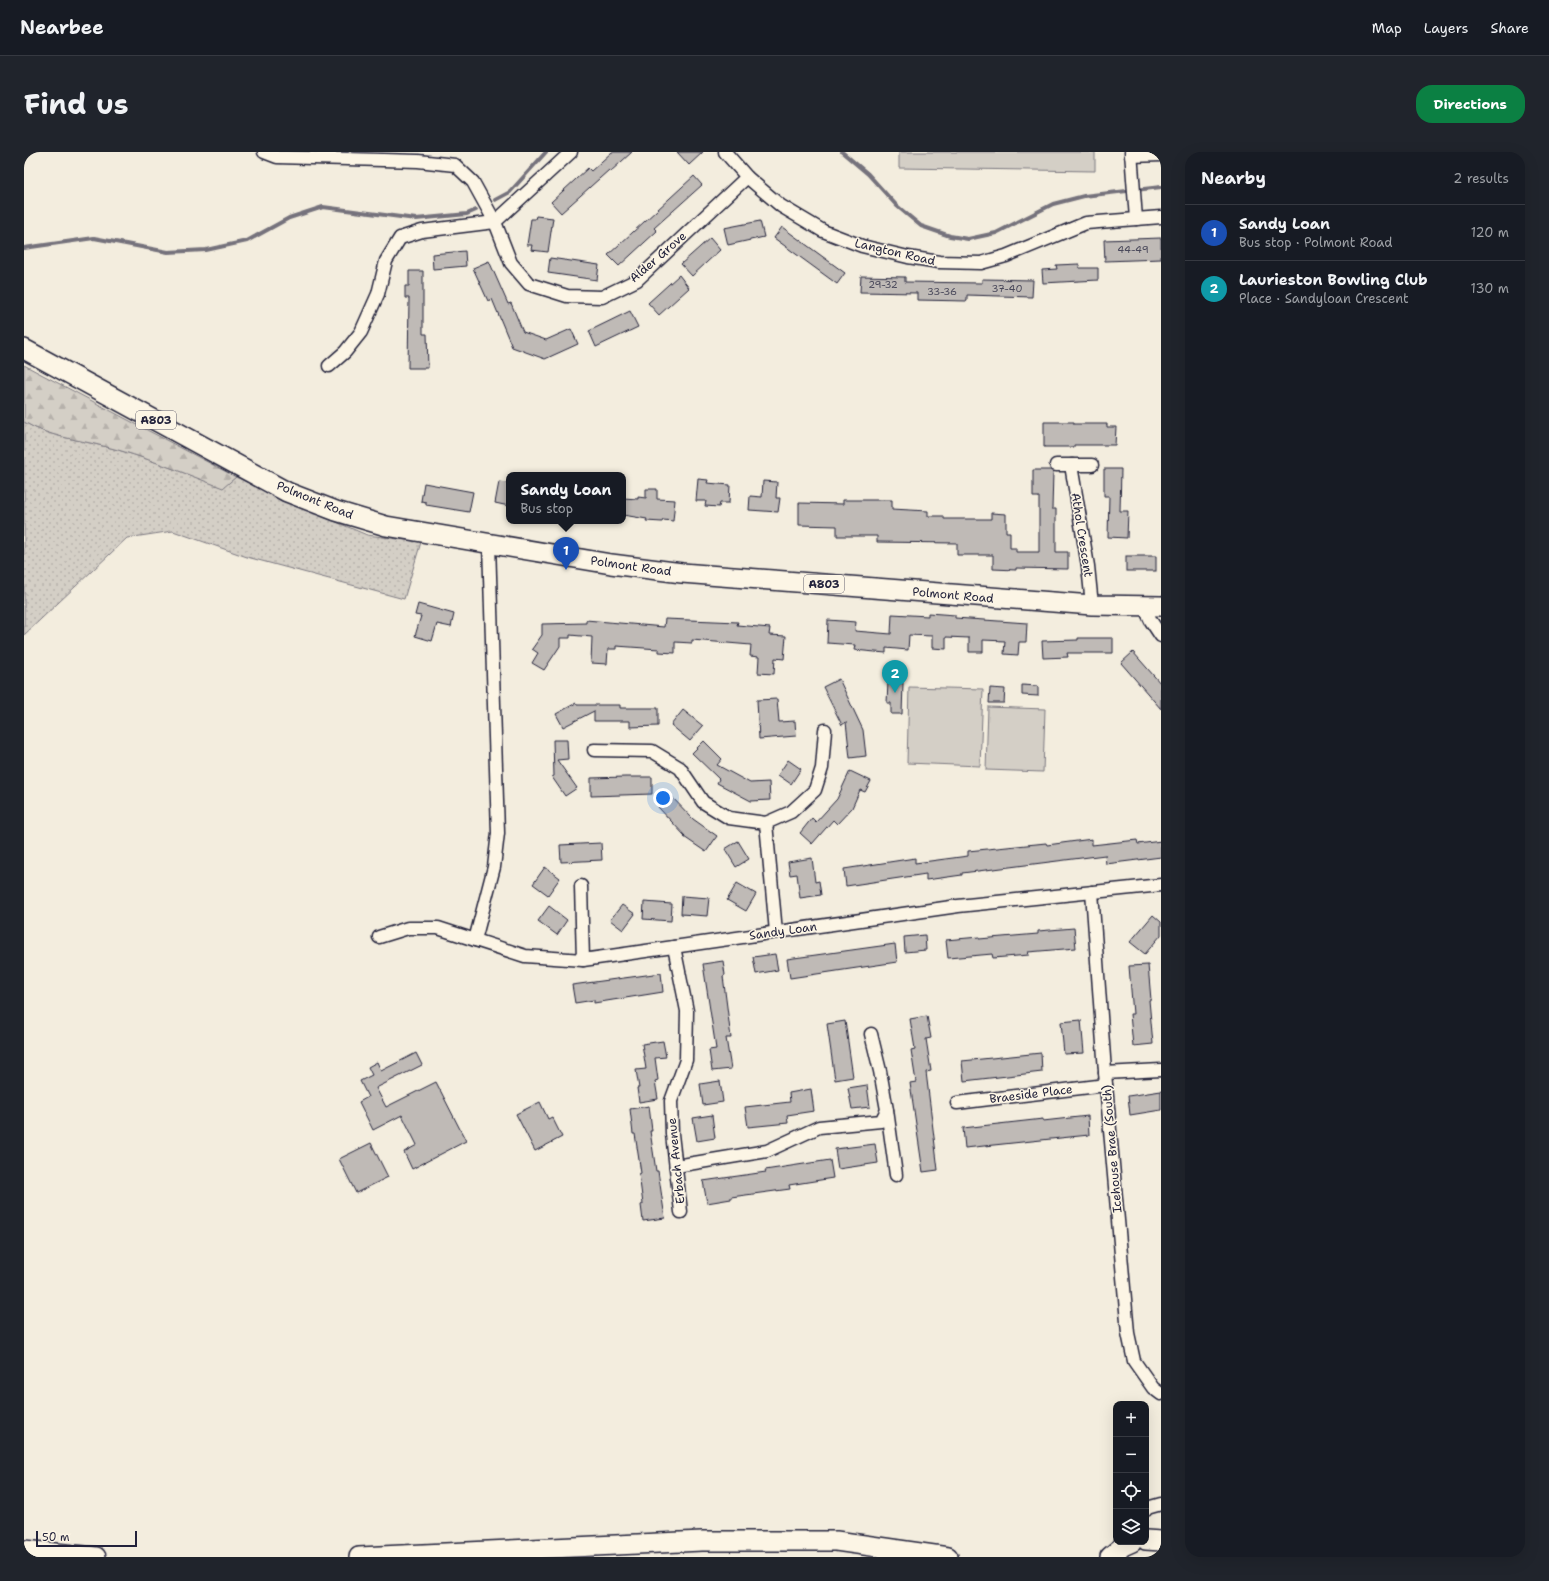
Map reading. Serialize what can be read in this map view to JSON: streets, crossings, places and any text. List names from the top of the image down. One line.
{"streets":{"main road":["A803","Polmont Road"],"street":["Langton Road","Alder Grove","Athol Crescent","Sandy Loan","Braeside Place","Icehouse Brae (South)","Erbach Avenue"]},"crossings":[["Langton Road","Alder Grove"],["Polmont Road","Athol Crescent"],["Sandy Loan","Icehouse Brae (South)"],["Sandy Loan","Erbach Avenue"],["Braeside Place","Icehouse Brae (South)"]],"house_numbers":["44-49","29-32","37-40","33-36"],"scale_bar":"50 m","page":{"header":"Nearbee","nav":["Map","Layers","Share"],"title":"Find us","buttons":"Directions","heading":["Nearby","2 results"],"list":[{"mark":"1","name":"Sandy Loan","note":"Bus stop · Polmont Road","value":"120 m"},{"mark":"2","name":"Laurieston Bowling Club","note":"Place · Sandyloan Crescent","value":"130 m"}],"popup":["Sandy Loan","Bus stop"],"pins":["1","2"],"map_buttons":["+","−"],"scale":"50 m"}}
